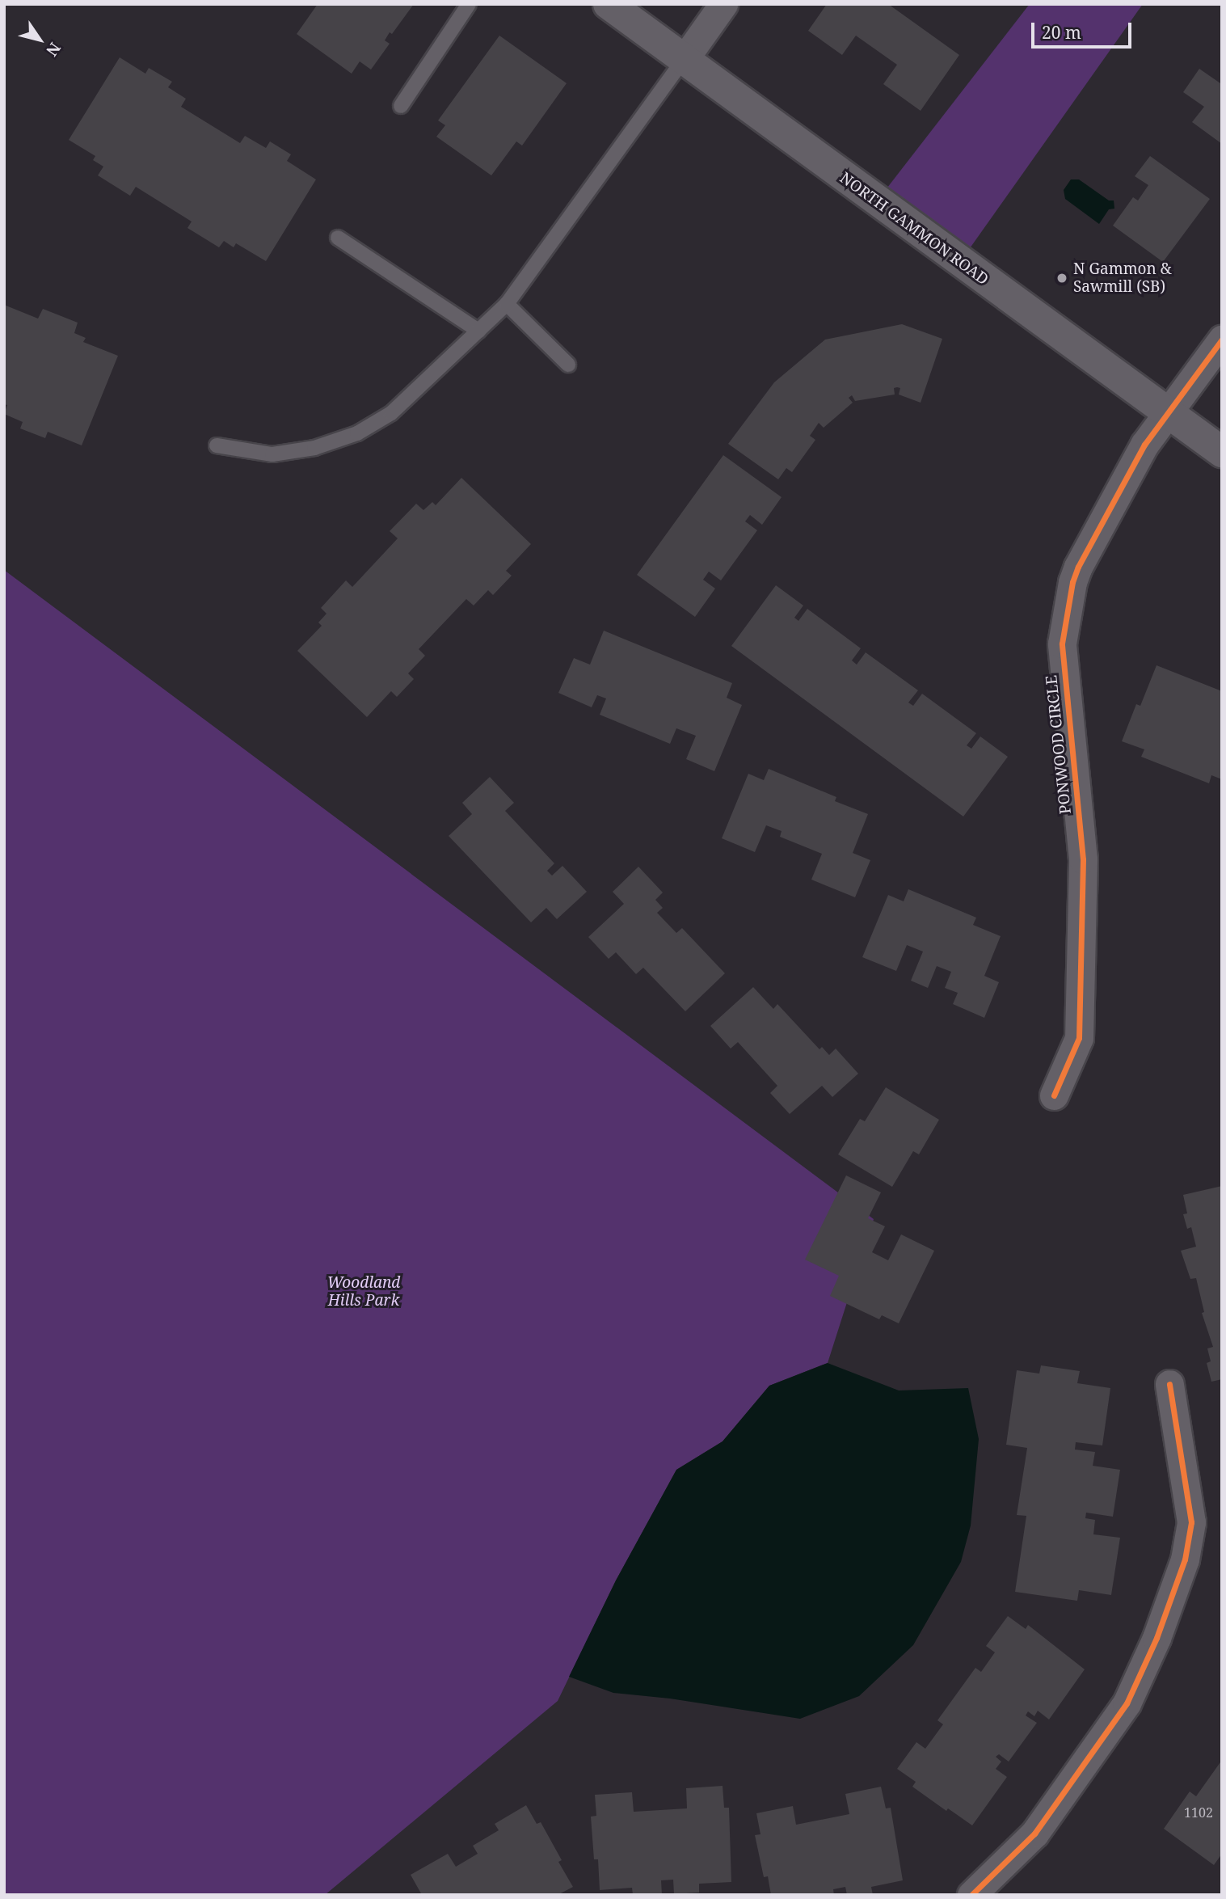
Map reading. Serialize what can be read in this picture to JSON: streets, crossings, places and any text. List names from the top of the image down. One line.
{"streets":{"main road":["NORTH GAMMON ROAD"],"street":["PONWOOD CIRCLE"]},"crossings":[["NORTH GAMMON ROAD","PONWOOD CIRCLE"]],"parks":["Woodland Hills Park"],"places":["N Gammon & Sawmill (SB)"],"house_numbers":["1102"],"scale_bar":"20 m","north":"bottom right"}
